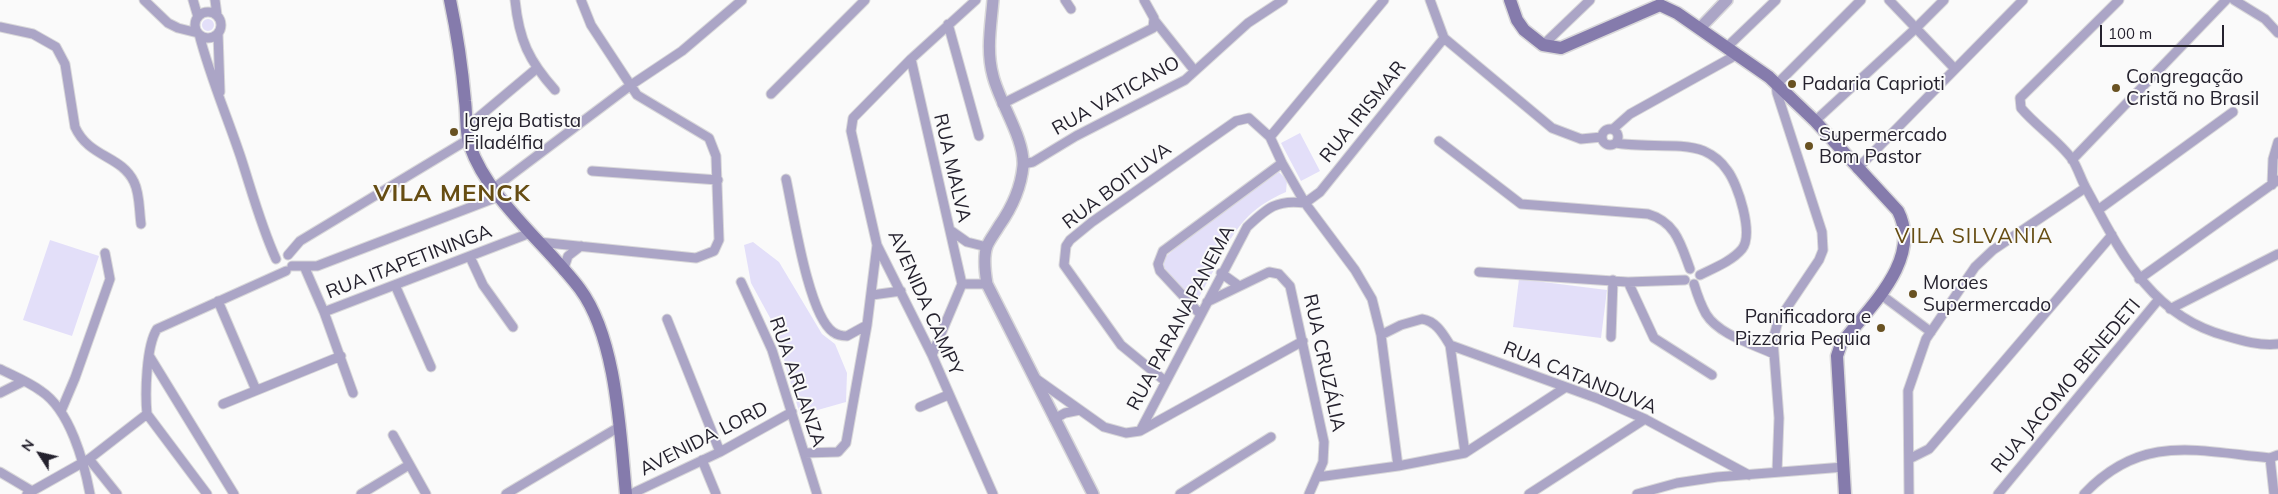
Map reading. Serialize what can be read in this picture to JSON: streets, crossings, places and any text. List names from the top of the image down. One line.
{"streets":{"street":["RUA VATICANO","RUA IRISMAR","RUA MALVA","RUA BOITUVA","RUA ITAPETININGA","AVENIDA CAMPY","RUA PARANAPANEMA","RUA CRUZÁLIA","RUA CATANDUVA","RUA ARLANZA","RUA JACOMO BENEDETI","AVENIDA LORD"]},"crossings":[["RUA IRISMAR","RUA BOITUVA"],["RUA IRISMAR","RUA PARANAPANEMA"],["RUA MALVA","AVENIDA CAMPY"],["RUA BOITUVA","RUA PARANAPANEMA"],["RUA PARANAPANEMA","RUA CRUZÁLIA"],["RUA ARLANZA","AVENIDA LORD"]],"districts":["VILA MENCK","VILA SILVANIA"],"places":["Padaria Caprioti","Congregação Cristã no Brasil","Igreja Batista Filadélfia","Supermercado Bom Pastor","Moraes Supermercado","Panificadora e Pizzaria Pequia"],"scale_bar":"100 m","north":"top left"}
